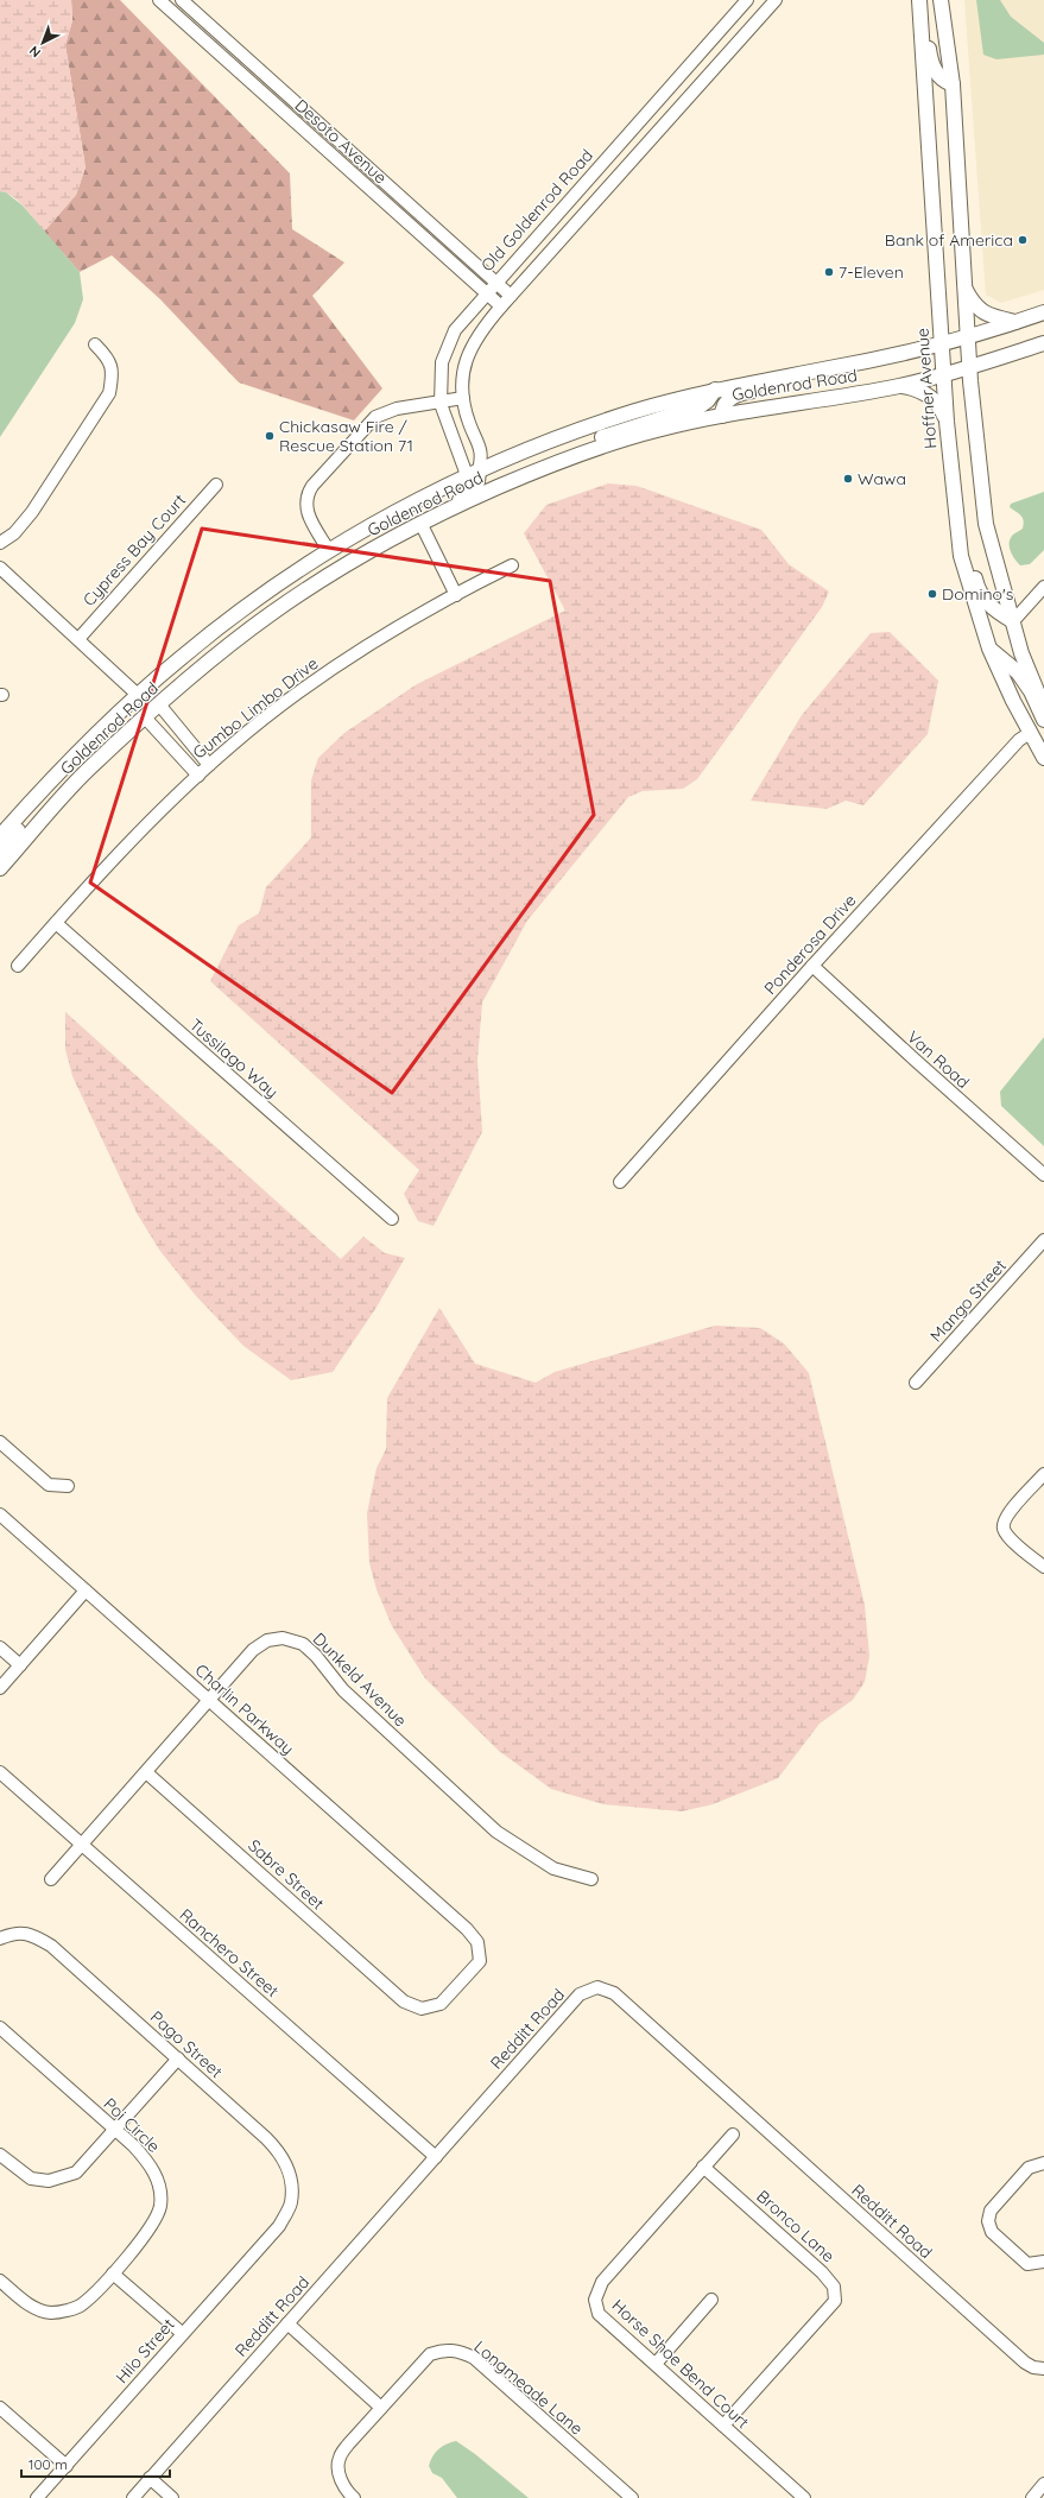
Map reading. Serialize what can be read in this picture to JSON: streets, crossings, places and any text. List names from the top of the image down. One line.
{"streets":{"main road":["Goldenrod Road","Hoffner Avenue"],"street":["Desoto Avenue","Old Goldenrod Road","Cypress Bay Court","Gumbo Limbo Drive","Ponderosa Drive","Tussilago Way","Van Road","Mango Street","Dunkeld Avenue","Charlin Parkway","Sabre Street","Ranchero Street","Redditt Road","Pago Street","Poi Circle","Bronco Lane","Hilo Street","Horse Shoe Bend Court","Longmeade Lane"]},"crossings":[["Desoto Avenue","Old Goldenrod Road"],["Old Goldenrod Road","Goldenrod Road"],["Goldenrod Road","Hoffner Avenue"],["Hoffner Avenue","Ponderosa Drive"],["Gumbo Limbo Drive","Tussilago Way"],["Ponderosa Drive","Van Road"],["Dunkeld Avenue","Charlin Parkway"],["Dunkeld Avenue","Sabre Street"],["Dunkeld Avenue","Ranchero Street"],["Charlin Parkway","Sabre Street"],["Ranchero Street","Redditt Road"],["Pago Street","Hilo Street"],["Bronco Lane","Horse Shoe Bend Court"]],"places":["Bank of America","7-Eleven","Chickasaw Fire / Rescue Station 71","Wawa","Domino's"],"scale_bar":"100 m","north":"bottom left"}
